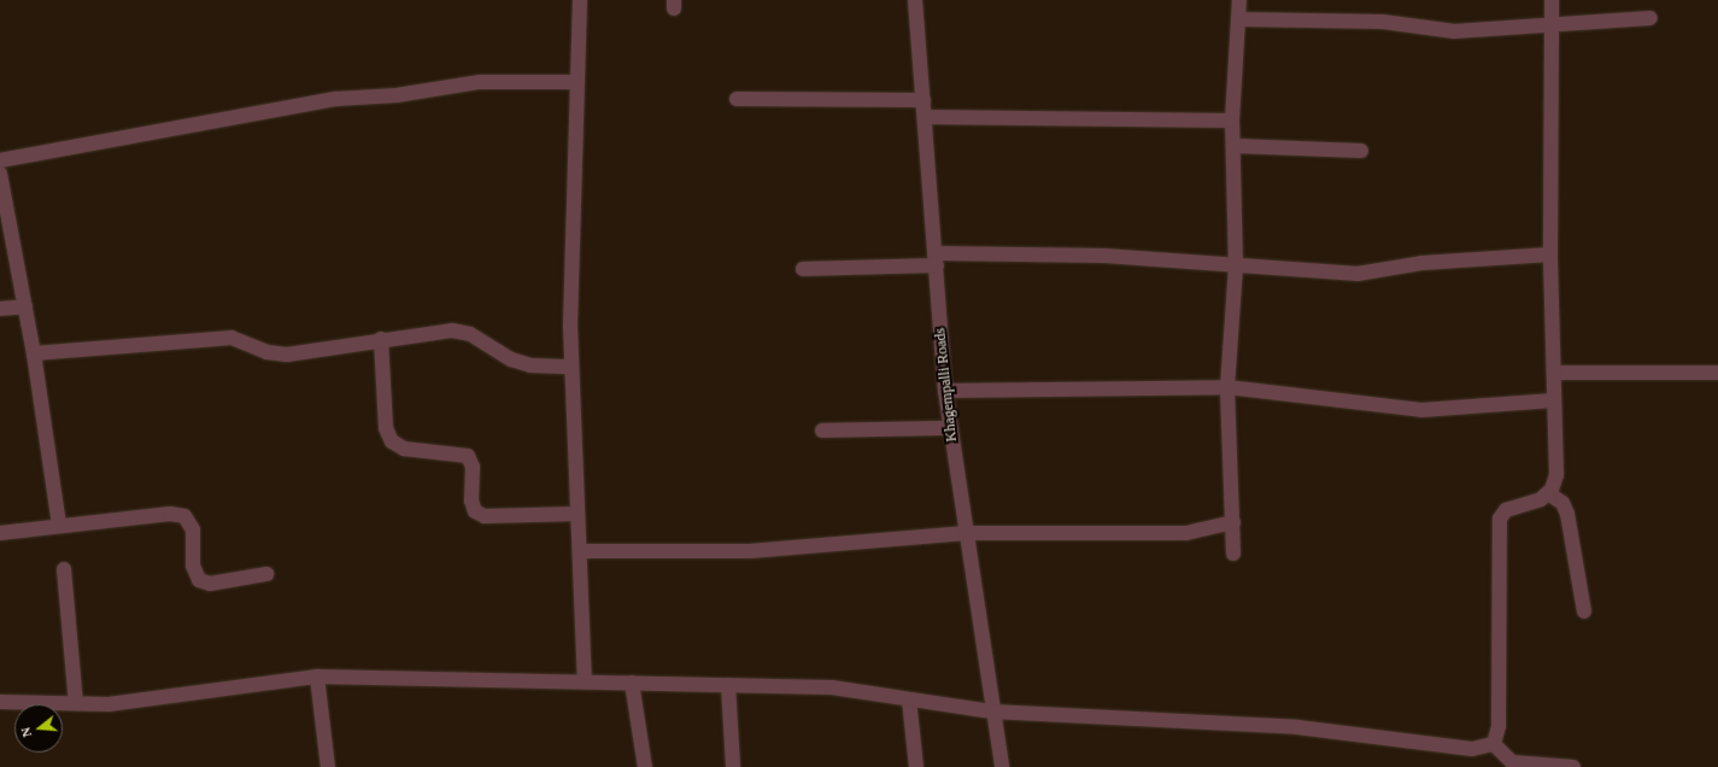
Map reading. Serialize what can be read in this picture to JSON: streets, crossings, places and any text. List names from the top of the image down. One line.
{"streets":{"street":["Khagempalli Roads"]},"north":"left"}
